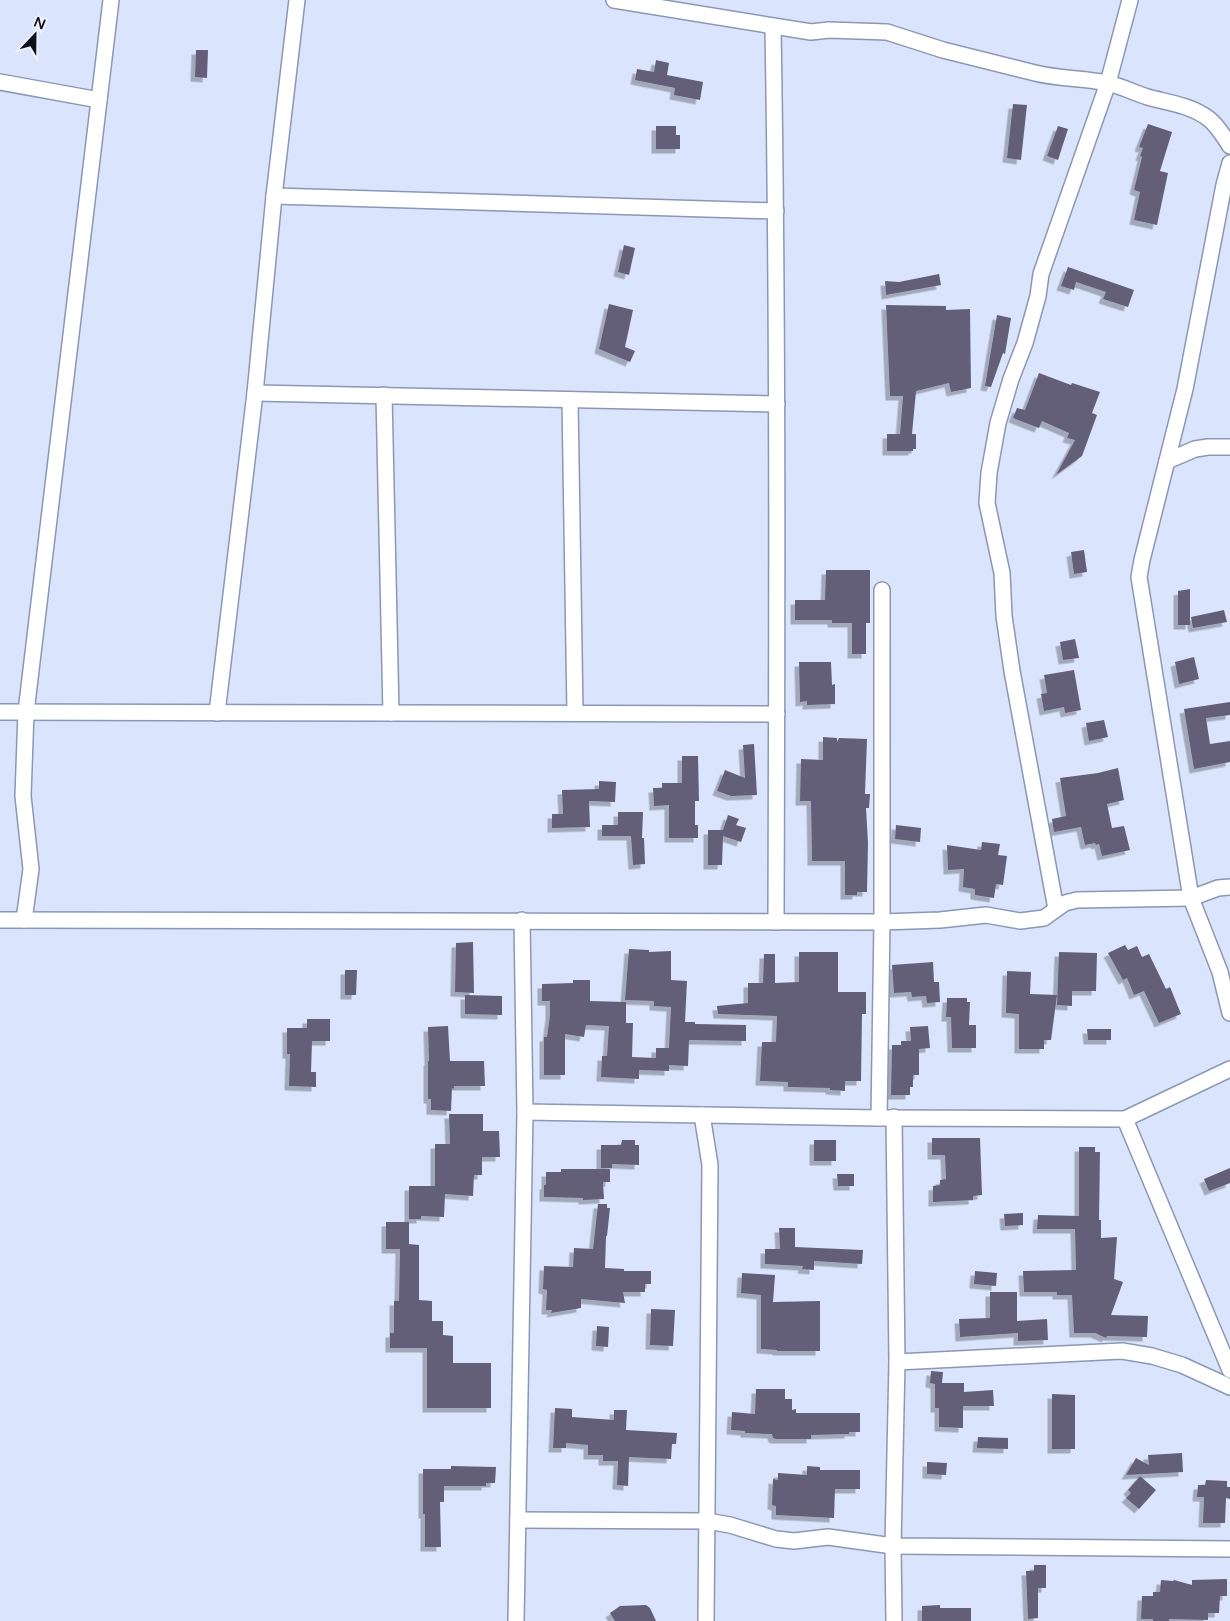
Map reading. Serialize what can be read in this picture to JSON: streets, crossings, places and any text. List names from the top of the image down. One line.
{"north":"top"}
